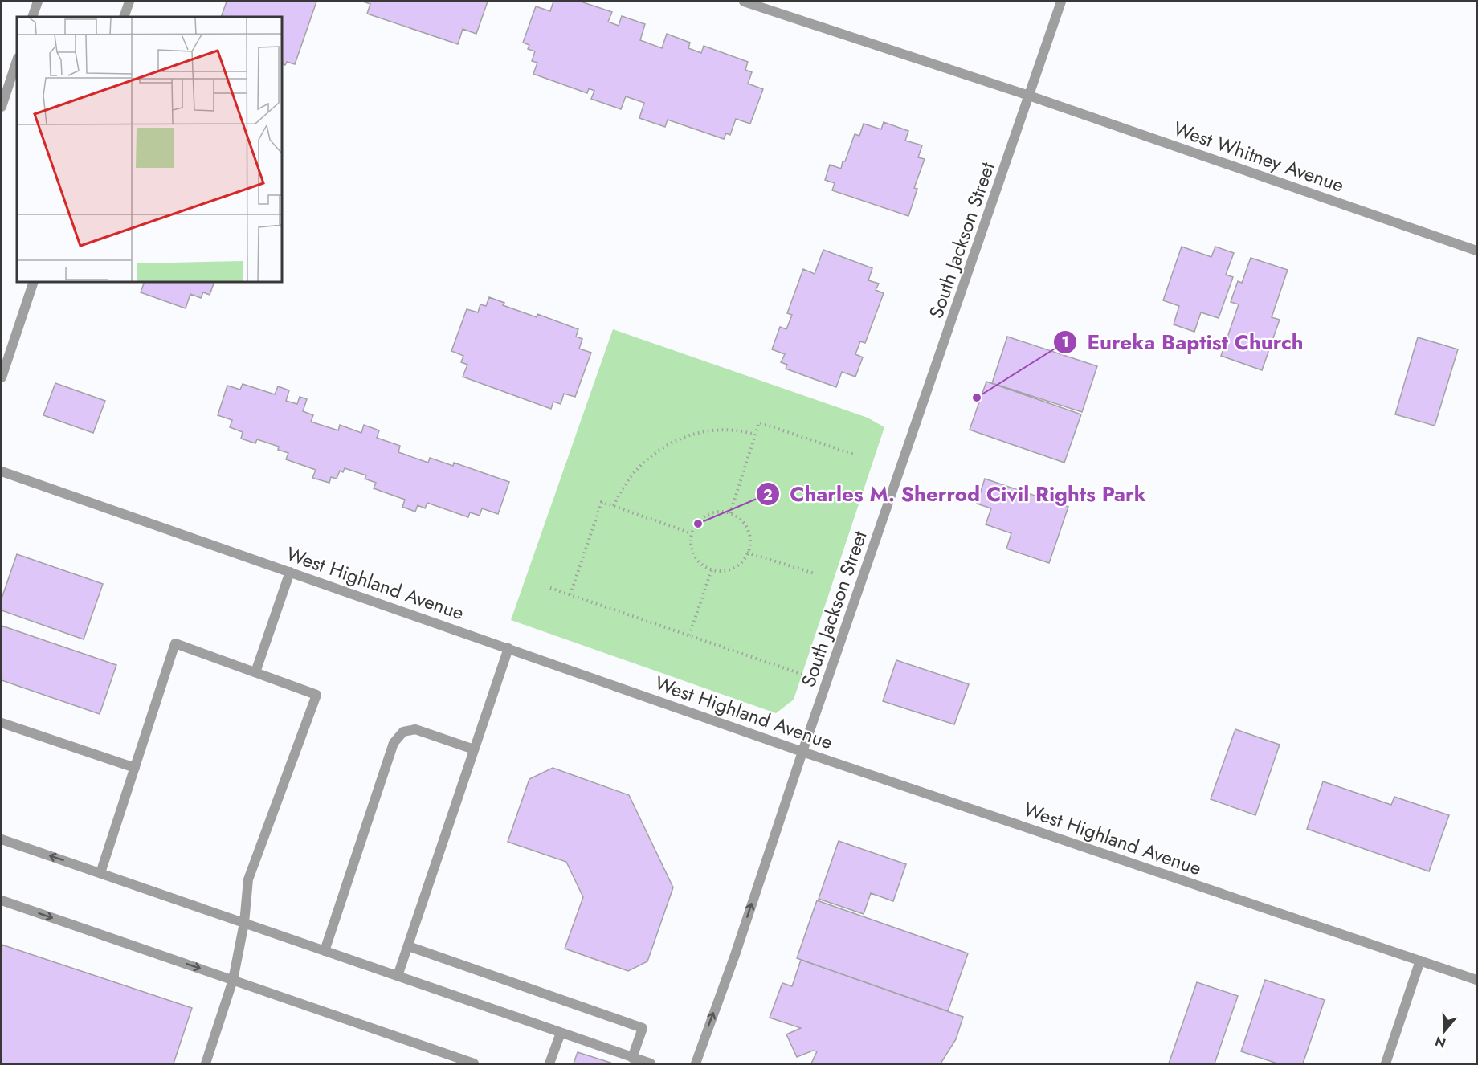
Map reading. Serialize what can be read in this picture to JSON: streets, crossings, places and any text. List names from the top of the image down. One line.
{"streets":{"street":["West Whitney Avenue","South Jackson Street","West Highland Avenue"]},"crossings":[["West Whitney Avenue","South Jackson Street"],["South Jackson Street","West Highland Avenue"]],"places":["Eureka Baptist Church","Charles M. Sherrod Civil Rights Park"],"north":"bottom"}
